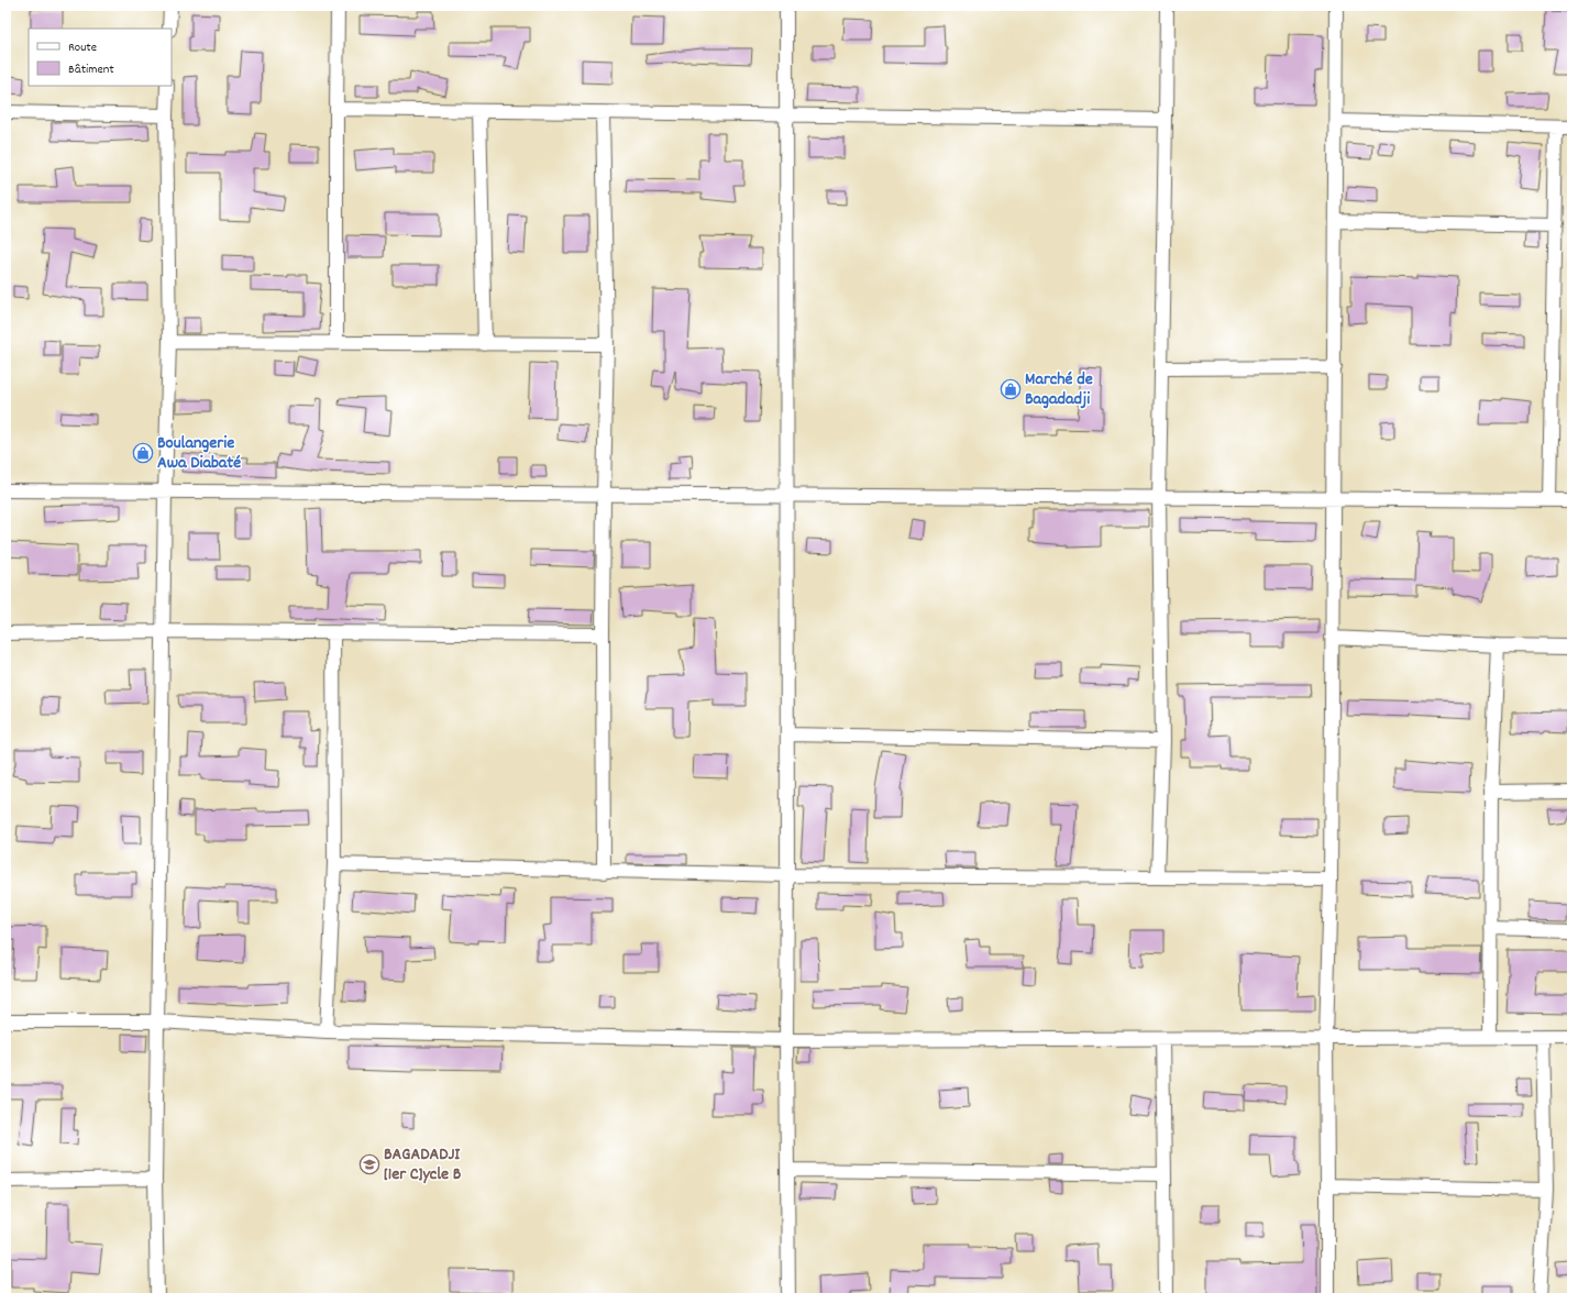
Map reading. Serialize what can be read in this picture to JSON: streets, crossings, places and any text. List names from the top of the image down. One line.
{"places":{"shop":["Marché de Bagadadji","Boulangerie Awa Diabaté"],"school or university":["BAGADADJI [1er C]ycle B"]},"legend":["Route","Bâtiment"]}
